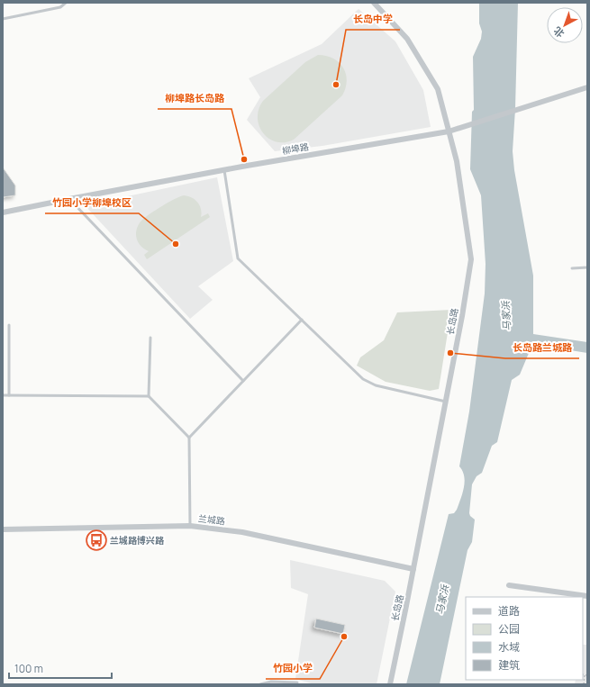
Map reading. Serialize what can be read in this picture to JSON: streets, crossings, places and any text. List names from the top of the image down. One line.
{"streets":{"street":["柳埠路","长岛路","兰城路"]},"crossings":[["柳埠路","长岛路"],["长岛路","兰城路"]],"water":["马家浜"],"places":{"other":["长岛中学","柳埠路长岛路","竹园小学柳埠校区","长岛路兰城路","竹园小学"],"bus stop":["兰城路博兴路"]},"legend":["道路","公园","水域","建筑"],"scale_bar":"100 m","north":"bottom left"}
